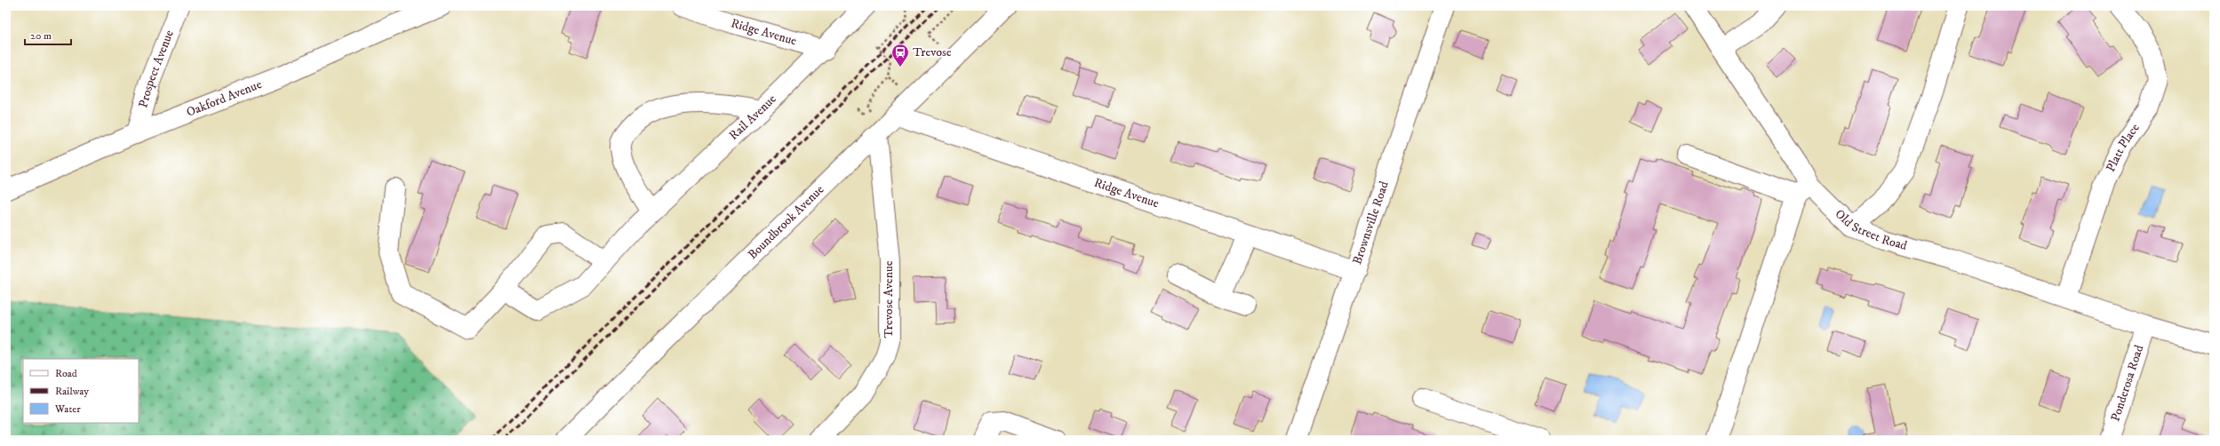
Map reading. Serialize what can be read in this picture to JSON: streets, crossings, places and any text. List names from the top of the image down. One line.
{"streets":{"street":["Ridge Avenue","Prospect Avenue","Oakford Avenue","Rail Avenue","Platt Place","Boundbrook Avenue","Brownsville Road","Old Street Road","Trevose Avenue","Ponderosa Road"]},"crossings":[["Ridge Avenue","Rail Avenue"],["Ridge Avenue","Boundbrook Avenue"],["Ridge Avenue","Brownsville Road"],["Prospect Avenue","Oakford Avenue"],["Platt Place","Old Street Road"],["Boundbrook Avenue","Trevose Avenue"],["Old Street Road","Ponderosa Road"]],"places":{"station":["Trevose"]},"legend":["Road","Railway","Water"],"scale_bar":"20 m"}
